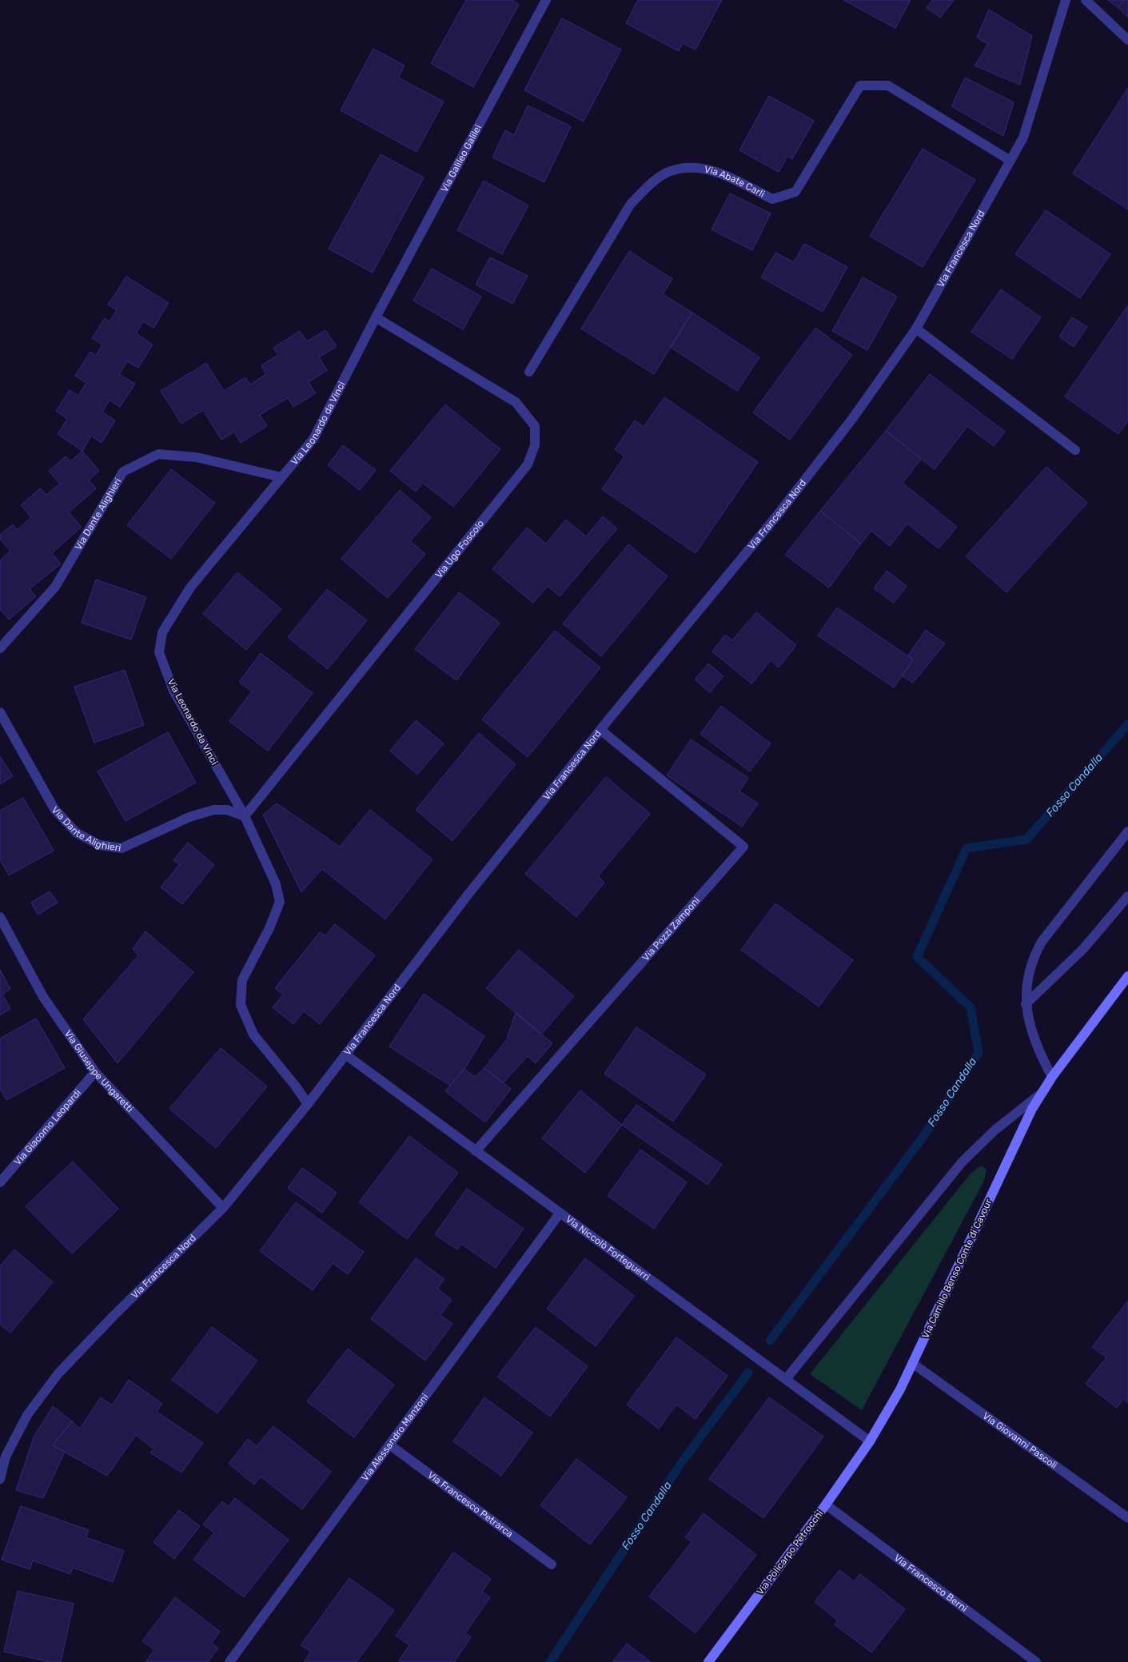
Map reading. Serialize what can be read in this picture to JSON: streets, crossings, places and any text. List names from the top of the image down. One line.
{"streets":{"main road":["Via Camillo Benso Conte di Cavour","Via Policarpo Petrocchi"],"street":["Via Galileo Galilei","Via Abate Carli","Via Francesca Nord","Via Leonardo da Vinci","Via Dante Alighieri","Via Ugo Foscolo","Via Pozzi Zamponi","Via Giuseppe Ungaretti","Via Giacomo Leopardi","Via Niccolò Forteguerri","Via Alessandro Manzoni","Via Giovanni Pascoli","Via Francesco Petrarca","Via Francesco Berni"]},"crossings":[["Via Galileo Galilei","Via Leonardo da Vinci"],["Via Galileo Galilei","Via Ugo Foscolo"],["Via Abate Carli","Via Francesca Nord"],["Via Francesca Nord","Via Leonardo da Vinci"],["Via Francesca Nord","Via Pozzi Zamponi"],["Via Francesca Nord","Via Giuseppe Ungaretti"],["Via Francesca Nord","Via Niccolò Forteguerri"],["Via Leonardo da Vinci","Via Dante Alighieri"],["Via Leonardo da Vinci","Via Ugo Foscolo"],["Via Dante Alighieri","Via Ugo Foscolo"],["Via Pozzi Zamponi","Via Niccolò Forteguerri"],["Via Giuseppe Ungaretti","Via Giacomo Leopardi"],["Via Niccolò Forteguerri","Via Camillo Benso Conte di Cavour"],["Via Niccolò Forteguerri","Via Alessandro Manzoni"],["Via Niccolò Forteguerri","Via Policarpo Petrocchi"],["Via Camillo Benso Conte di Cavour","Via Giovanni Pascoli"],["Via Camillo Benso Conte di Cavour","Via Policarpo Petrocchi"],["Via Alessandro Manzoni","Via Francesco Petrarca"],["Via Policarpo Petrocchi","Via Francesco Berni"]],"water":["Fosso Candalla"]}
